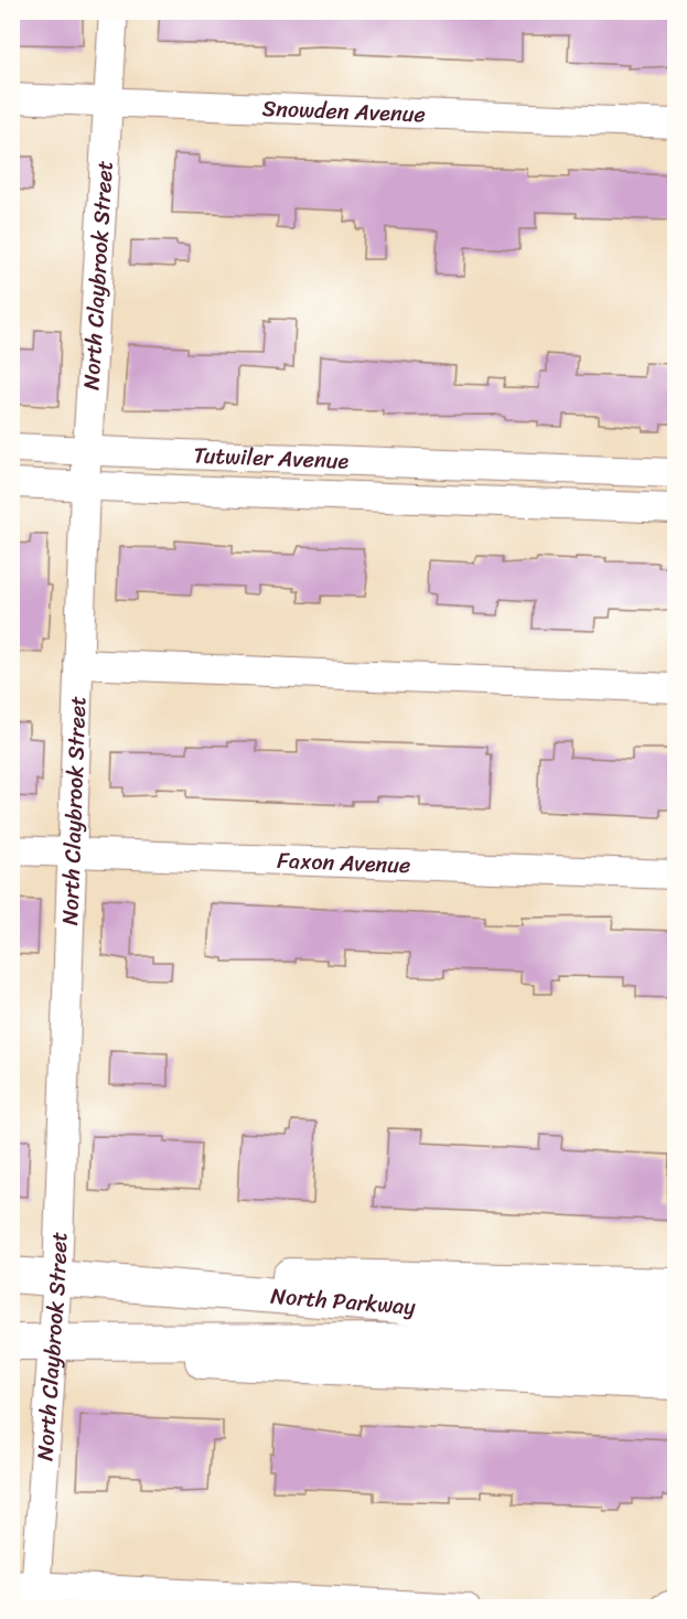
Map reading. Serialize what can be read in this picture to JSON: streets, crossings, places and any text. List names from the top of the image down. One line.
{"streets":{"main road":["North Parkway"],"street":["Snowden Avenue","North Claybrook Street","Tutwiler Avenue","Faxon Avenue"]},"crossings":[["Snowden Avenue","North Claybrook Street"],["North Claybrook Street","Tutwiler Avenue"],["North Claybrook Street","Faxon Avenue"],["North Claybrook Street","North Parkway"]]}
